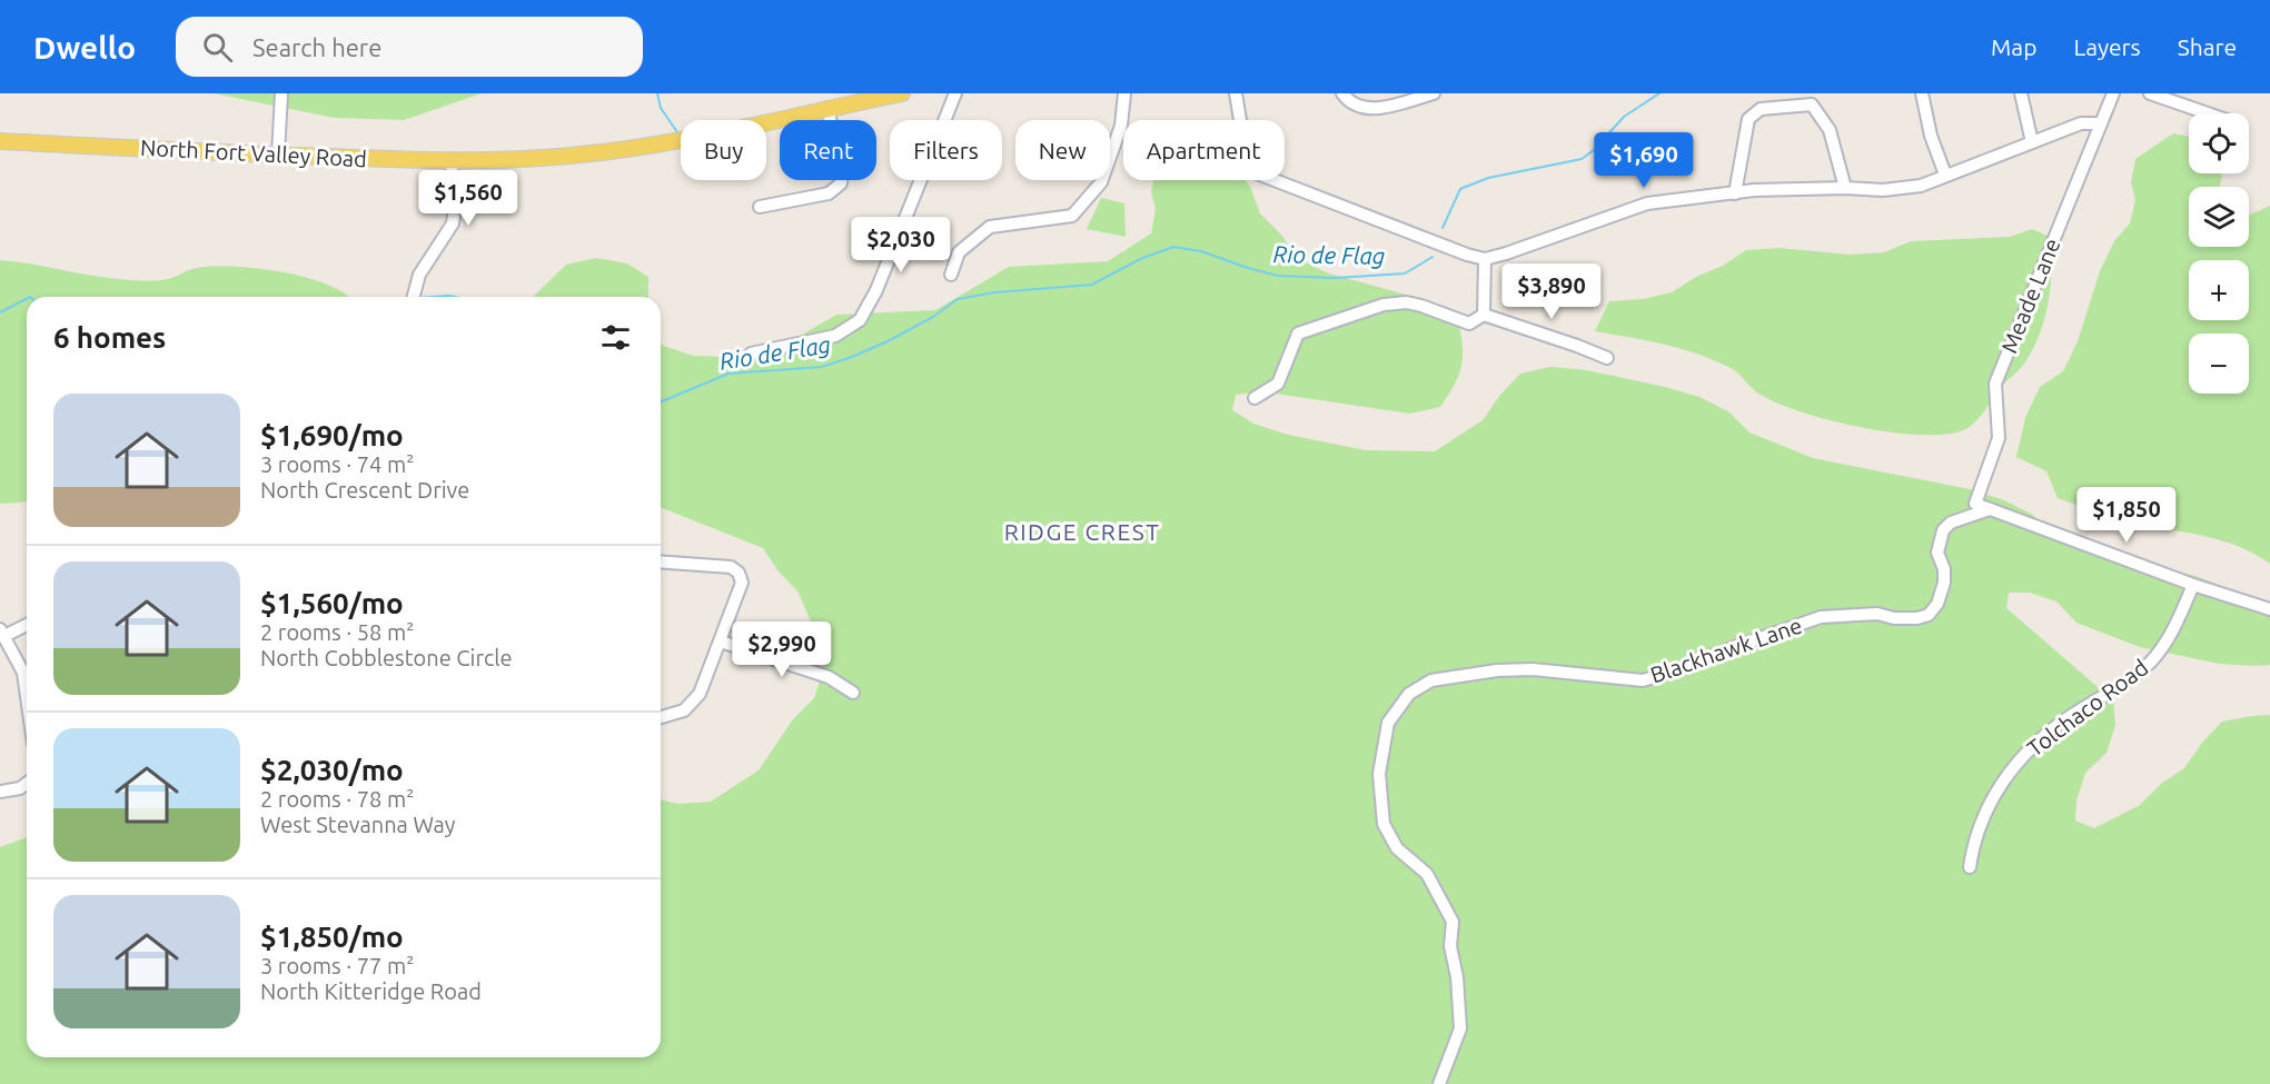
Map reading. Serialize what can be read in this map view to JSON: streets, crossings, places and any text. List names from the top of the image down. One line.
{"streets":{"main road":["North Fort Valley Road"],"street":["Meade Lane","Blackhawk Lane","Tolchaco Road"]},"crossings":[["Meade Lane","Blackhawk Lane"]],"districts":["RIDGE CREST"],"water":["Rio de Flag"],"page":{"header":"Dwello","search":"Search here","nav":["Map","Layers","Share"],"map_buttons":["+","−"],"chip":["Buy","Rent","Filters","New","Apartment"],"price":["$1,690","$1,560","$2,030","$3,890","$1,850","$2,990"],"heading":"6 homes","list":[{"name":"$1,690/mo","note":"3 rooms · 74 m² · North Crescent Drive"},{"name":"$1,560/mo","note":"2 rooms · 58 m² · North Cobblestone Circle"},{"name":"$2,030/mo","note":"2 rooms · 78 m² · West Stevanna Way"},{"name":"$1,850/mo","note":"3 rooms · 77 m² · North Kitteridge Road"}]}}
